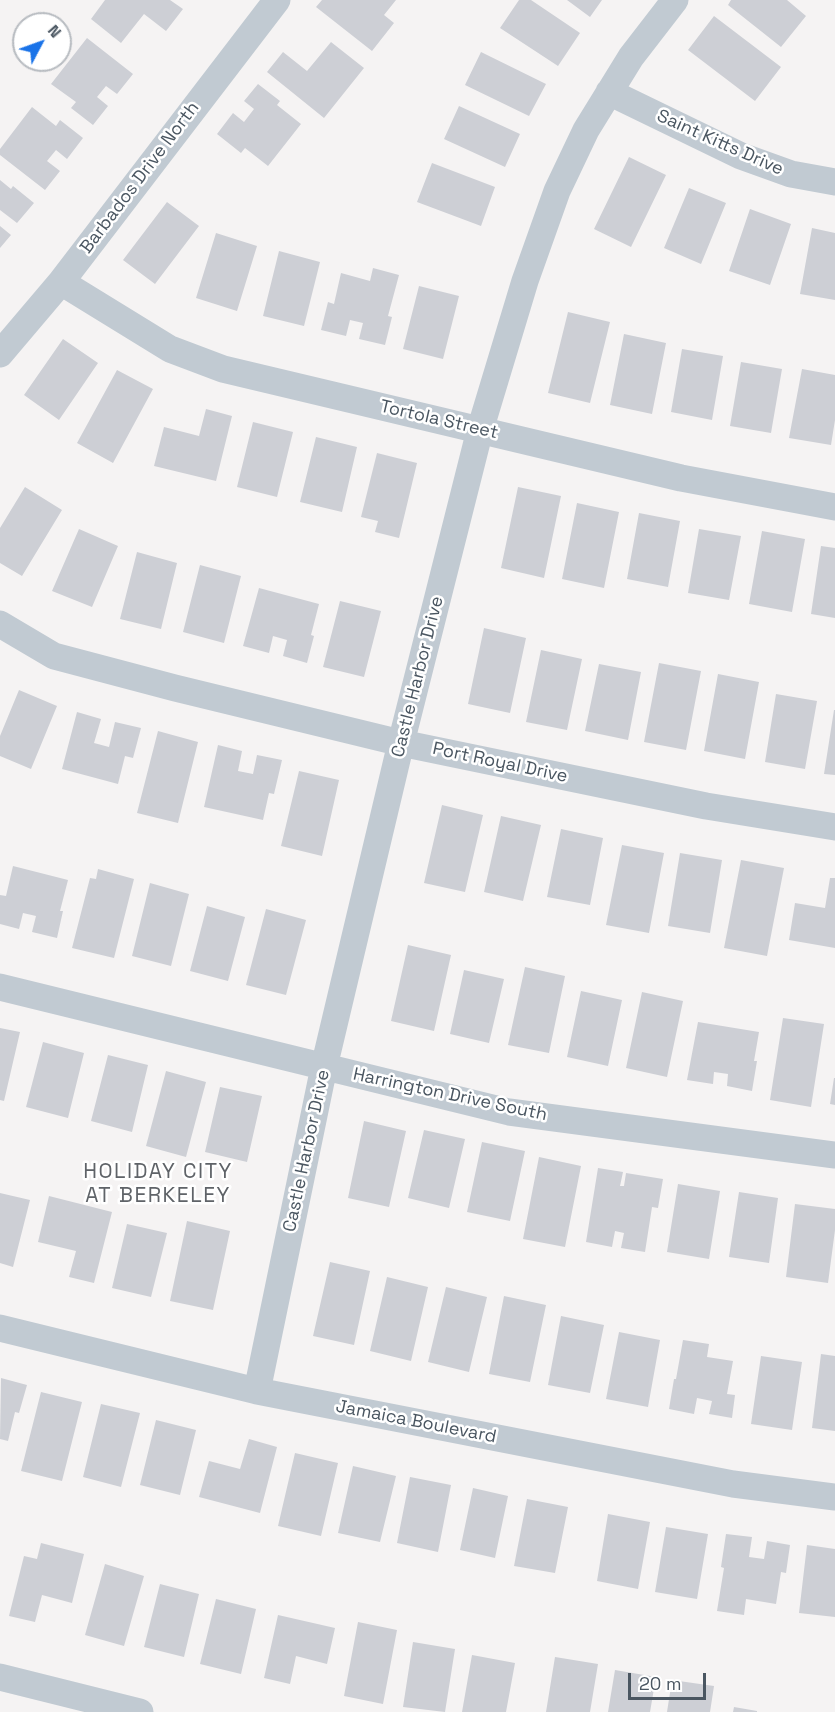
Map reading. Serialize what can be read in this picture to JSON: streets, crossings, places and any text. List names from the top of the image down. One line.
{"streets":{"street":["Saint Kitts Drive","Barbados Drive North","Tortola Street","Castle Harbor Drive","Port Royal Drive","Harrington Drive South","Jamaica Boulevard"]},"crossings":[["Saint Kitts Drive","Castle Harbor Drive"],["Barbados Drive North","Tortola Street"],["Tortola Street","Castle Harbor Drive"],["Castle Harbor Drive","Port Royal Drive"],["Castle Harbor Drive","Harrington Drive South"],["Castle Harbor Drive","Jamaica Boulevard"]],"districts":["HOLIDAY CITY AT BERKELEY"],"scale_bar":"20 m","north":"top right"}
